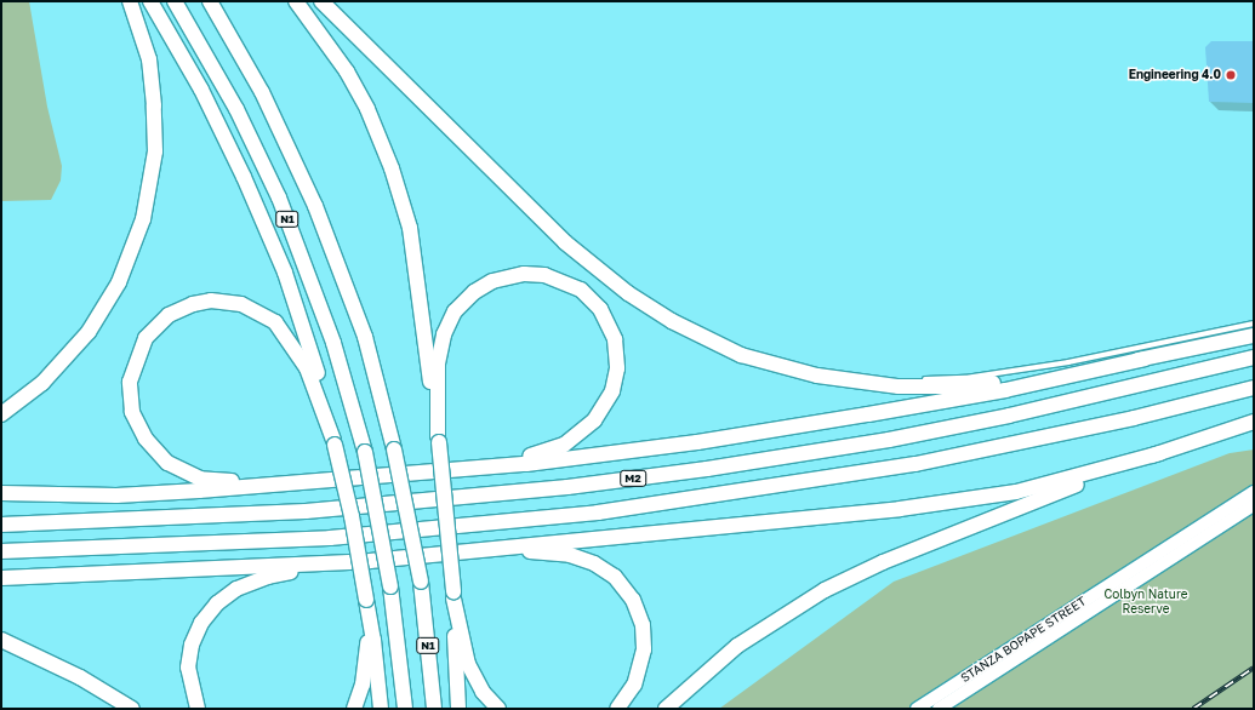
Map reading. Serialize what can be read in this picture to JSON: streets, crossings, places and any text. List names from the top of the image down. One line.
{"streets":{"highway":["N1","M2"],"main road":["STANZA BOPAPE STREET"]},"parks":["Colbyn Nature Reserve"],"places":["Engineering 4.0"]}
